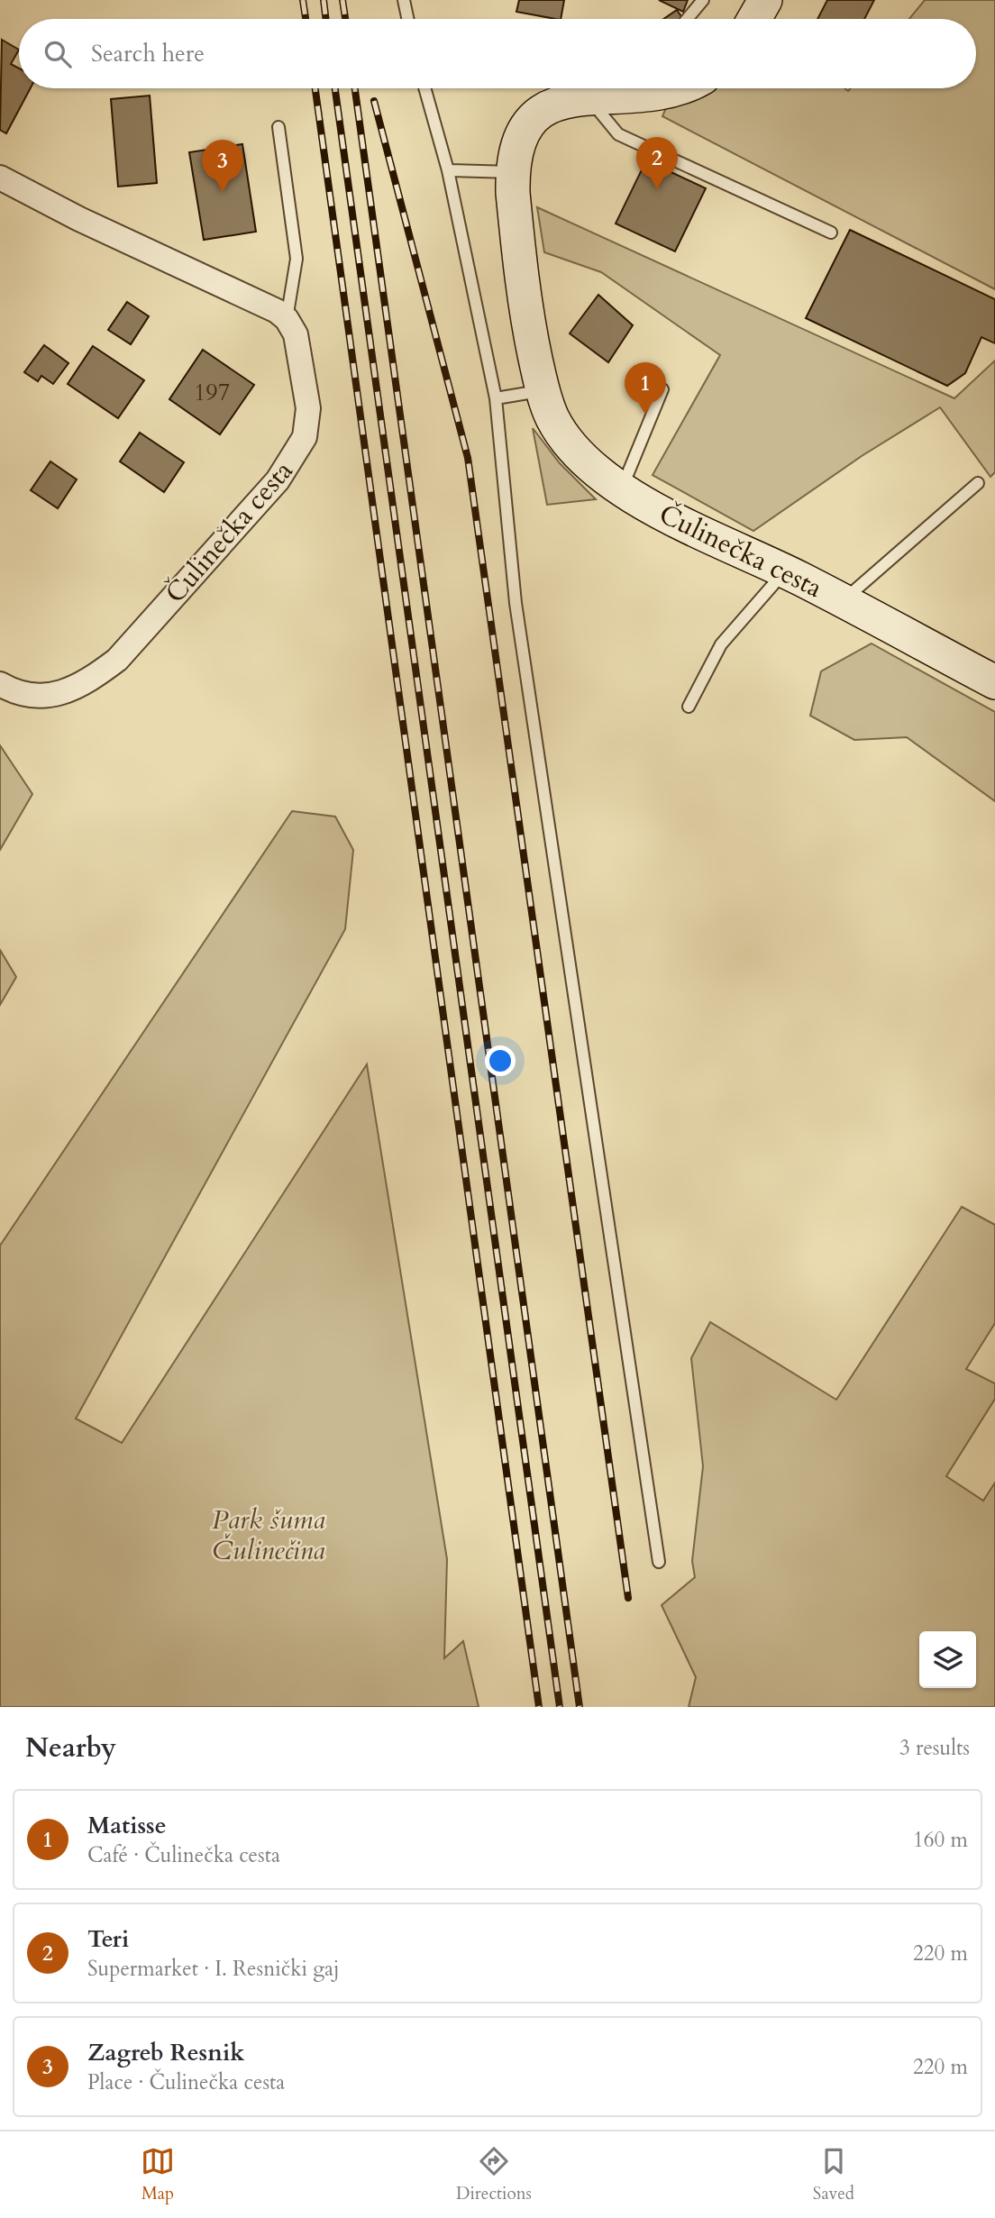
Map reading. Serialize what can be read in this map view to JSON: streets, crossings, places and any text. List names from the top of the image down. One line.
{"streets":{"street":["Čulinečka cesta"]},"parks":["Park šuma Čulinečina"],"house_numbers":["197"],"page":{"search":"Search here","pins":["2","3","1"],"heading":["Nearby","3 results"],"list":[{"mark":"1","name":"Matisse","note":"Café · Čulinečka cesta","value":"160 m"},{"mark":"2","name":"Teri","note":"Supermarket · I. Resnički gaj","value":"220 m"},{"mark":"3","name":"Zagreb Resnik","note":"Place · Čulinečka cesta","value":"220 m"}],"nav":["Map","Directions","Saved"]}}
